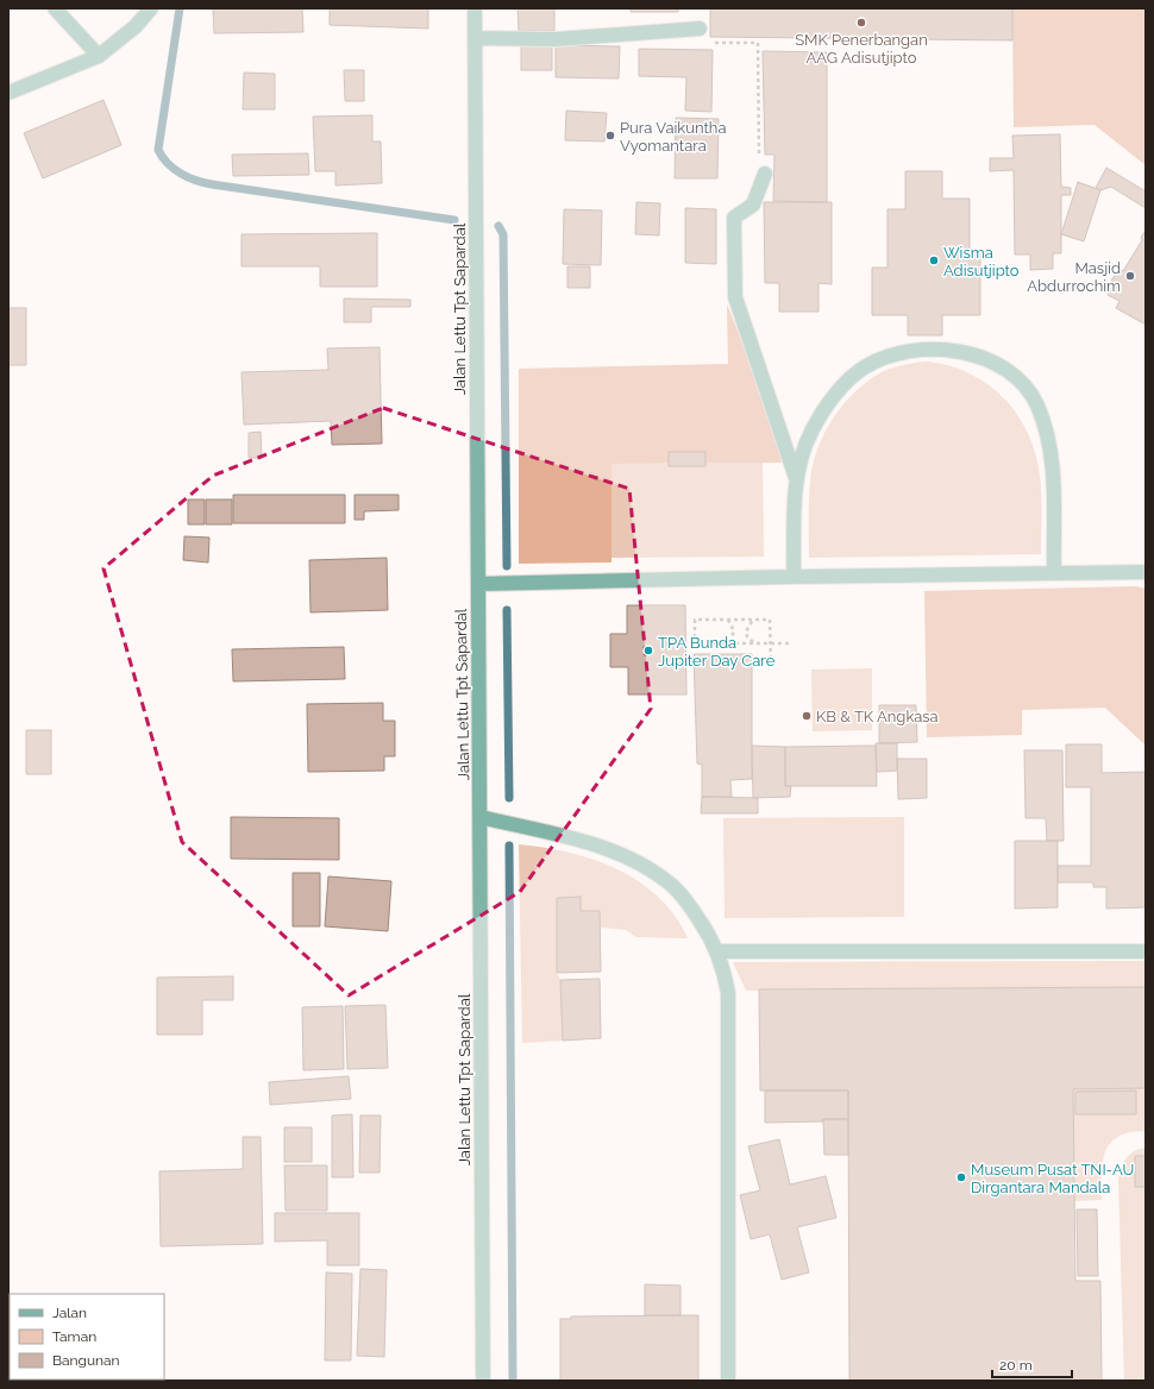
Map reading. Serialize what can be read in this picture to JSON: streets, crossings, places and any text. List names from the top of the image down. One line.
{"streets":{"street":["Jalan Lettu Tpt Sapardal"]},"places":["SMK Penerbangan AAG Adisutjipto","Pura Vaikuntha Vyomantara","Wisma Adisutjipto","Masjid Abdurrochim","TPA Bunda Jupiter Day Care","KB & TK Angkasa","Museum Pusat TNI-AU Dirgantara Mandala"],"legend":["Jalan","Taman","Bangunan"],"scale_bar":"20 m"}
